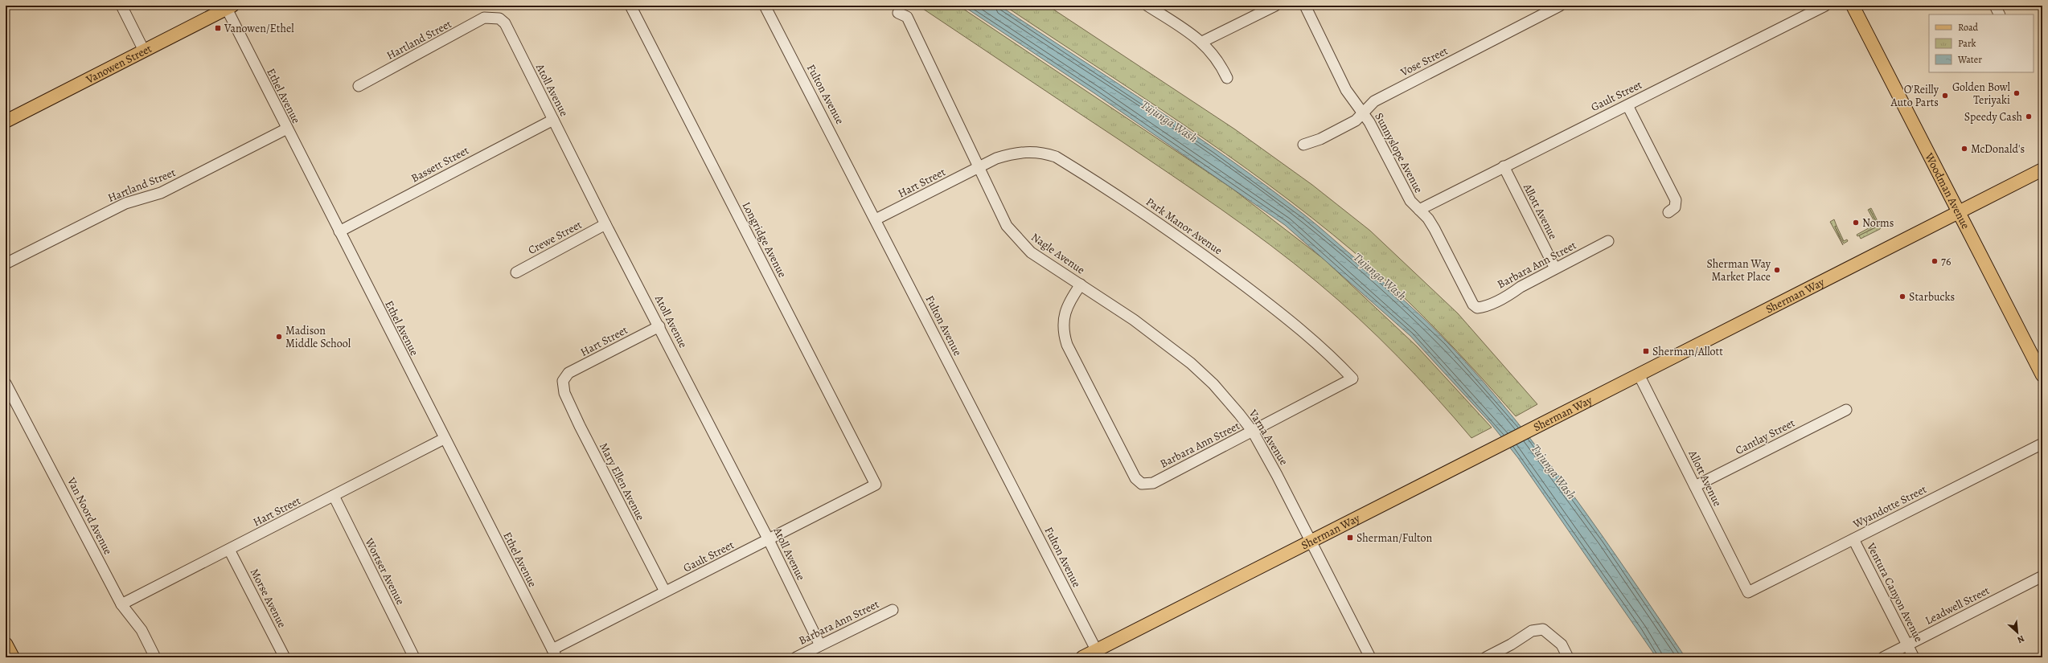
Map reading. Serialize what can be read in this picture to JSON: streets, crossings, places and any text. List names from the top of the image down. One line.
{"streets":{"main road":["Vanowen Street","Woodman Avenue","Sherman Way"],"street":["Hartland Street","Vose Street","Atoll Avenue","Fulton Avenue","Ethel Avenue","Gault Street","Sunnyslope Avenue","Bassett Street","Hart Street","Allott Avenue","Park Manor Avenue","Crewe Street","Longridge Avenue","Nagle Avenue","Barbara Ann Street","Cantlay Street","Varna Avenue","Mary Ellen Avenue","Wyandotte Street","Van Noord Avenue","Wortser Avenue","Ventura Canyon Avenue","Morse Avenue","Leadwell Street"]},"crossings":[["Hartland Street","Atoll Avenue"],["Hartland Street","Ethel Avenue"],["Vose Street","Sunnyslope Avenue"],["Vanowen Street","Ethel Avenue"],["Atoll Avenue","Gault Street"],["Atoll Avenue","Bassett Street"],["Atoll Avenue","Hart Street"],["Atoll Avenue","Crewe Street"],["Atoll Avenue","Barbara Ann Street"],["Fulton Avenue","Hart Street"],["Fulton Avenue","Sherman Way"],["Ethel Avenue","Gault Street"],["Ethel Avenue","Bassett Street"],["Ethel Avenue","Hart Street"],["Gault Street","Sunnyslope Avenue"],["Gault Street","Allott Avenue"],["Gault Street","Longridge Avenue"],["Gault Street","Mary Ellen Avenue"],["Sunnyslope Avenue","Barbara Ann Street"],["Hart Street","Park Manor Avenue"],["Hart Street","Nagle Avenue"],["Hart Street","Mary Ellen Avenue"],["Hart Street","Van Noord Avenue"],["Hart Street","Wortser Avenue"],["Hart Street","Morse Avenue"],["Woodman Avenue","Sherman Way"],["Allott Avenue","Barbara Ann Street"],["Allott Avenue","Sherman Way"],["Allott Avenue","Cantlay Street"],["Allott Avenue","Wyandotte Street"],["Park Manor Avenue","Nagle Avenue"],["Park Manor Avenue","Barbara Ann Street"],["Nagle Avenue","Barbara Ann Street"],["Nagle Avenue","Varna Avenue"],["Barbara Ann Street","Varna Avenue"],["Sherman Way","Varna Avenue"],["Wyandotte Street","Ventura Canyon Avenue"],["Ventura Canyon Avenue","Leadwell Street"]],"water":["Tujunga Wash"],"places":{"transit":["Vanowen/Ethel","Sherman/Allott","Sherman/Fulton"],"other":["Golden Bowl Teriyaki","O'Reilly Auto Parts","Speedy Cash","McDonald's","Norms","76","Sherman Way Market Place","Starbucks","Madison Middle School"]},"legend":["Road","Park","Water"],"north":"bottom right"}
